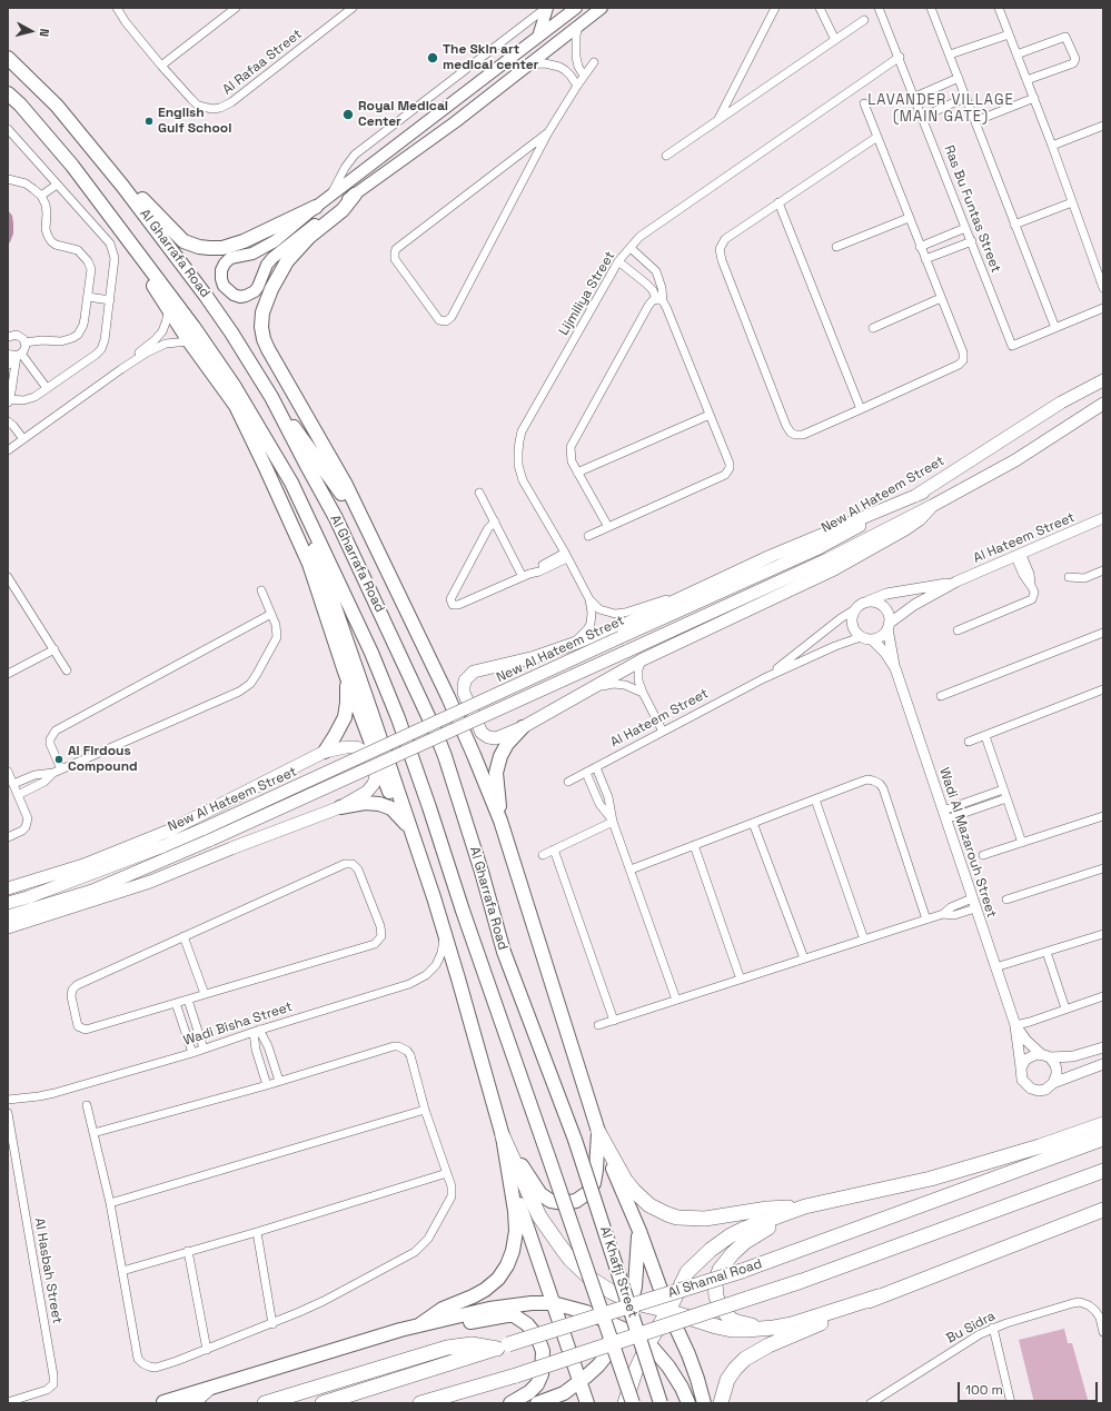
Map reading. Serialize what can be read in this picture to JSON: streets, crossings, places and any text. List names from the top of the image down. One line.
{"streets":{"highway":["Al Gharrafa Road","Al Khafji Street","Al Shamal Road"],"main road":["New Al Hateem Street"],"street":["Al Rafaa Street","Ras Bu Funtas Street","Lijmiliya Street","Al Hateem Street","Wadi Al Mazarouh Street","Wadi Bisha Street","Al Hasbah Street","Bu Sidra"]},"crossings":[["Ras Bu Funtas Street","Lijmiliya Street"],["Al Gharrafa Road","Al Khafji Street"],["Al Hateem Street","Wadi Al Mazarouh Street"]],"districts":["LAVANDER VILLAGE (MAIN GATE)"],"places":["The Skin art medical center","Royal Medical Center","English Gulf School","Al Firdous Compound"],"scale_bar":"100 m","north":"right"}
